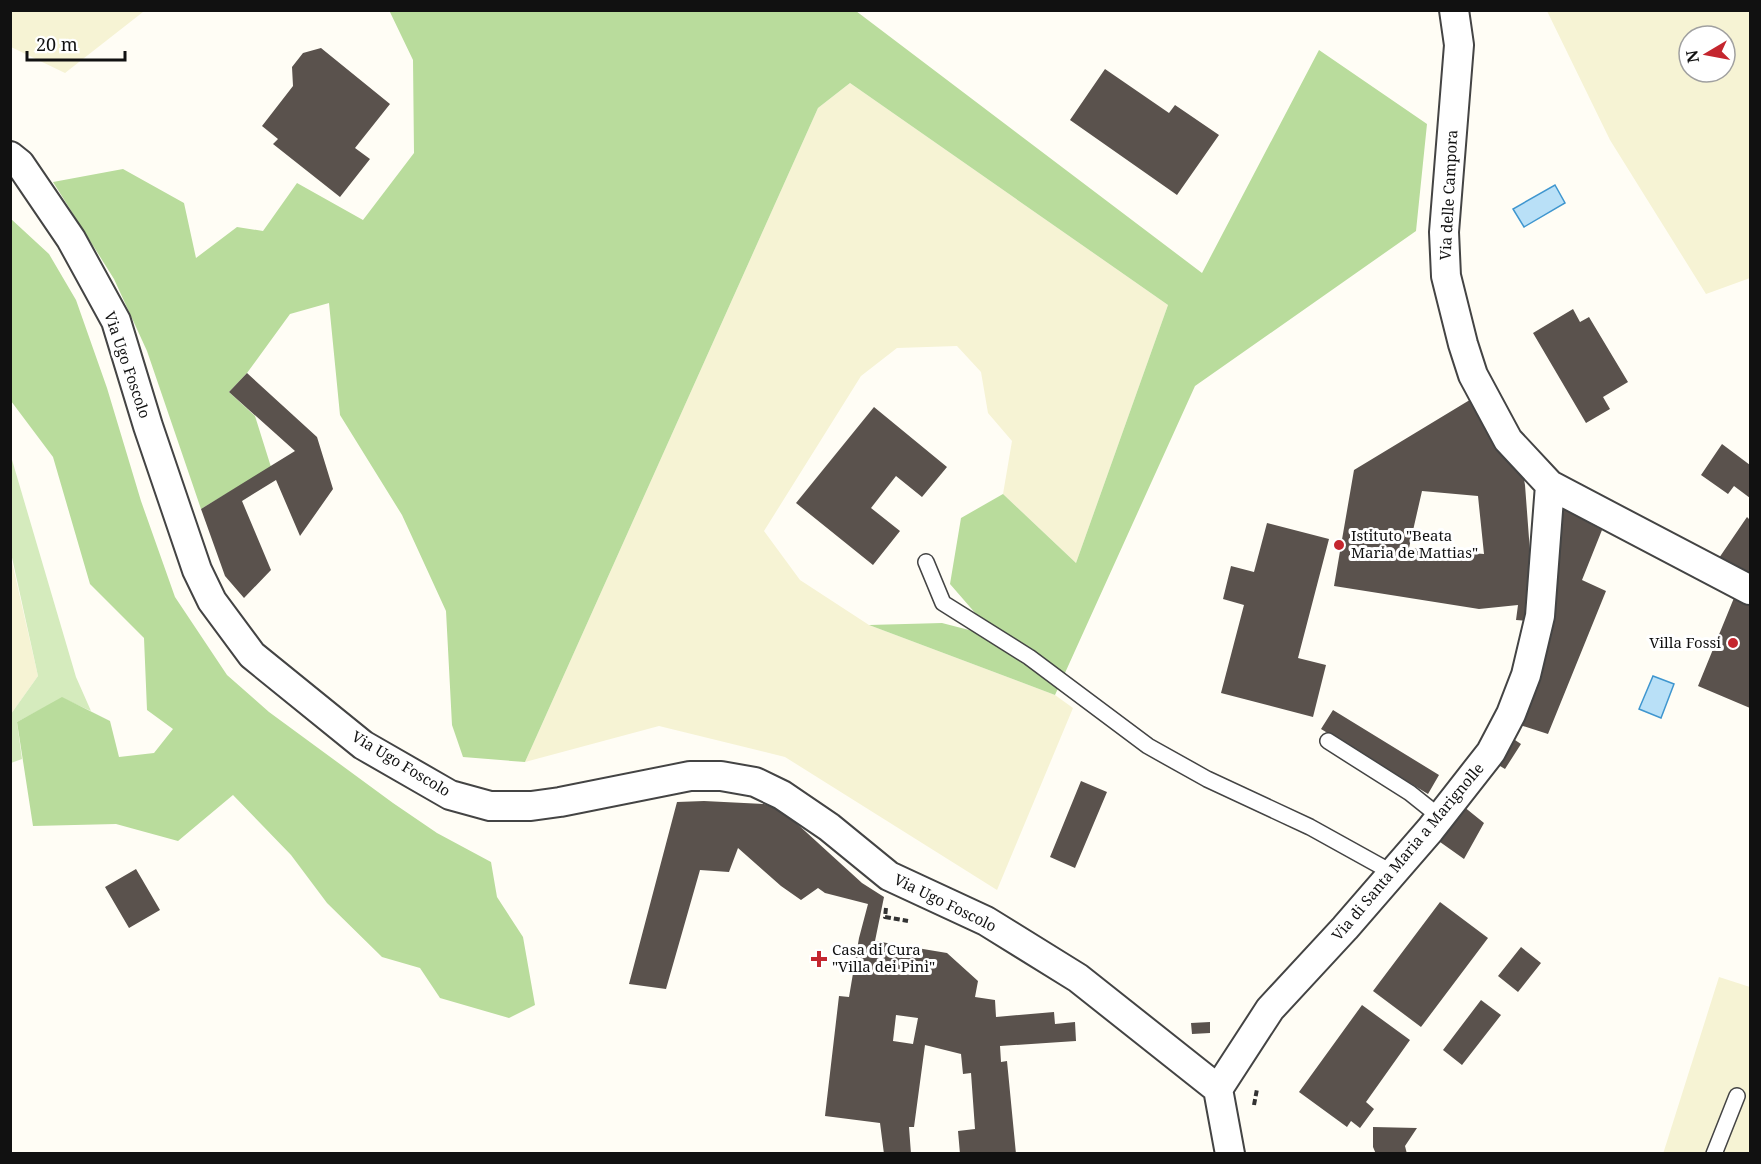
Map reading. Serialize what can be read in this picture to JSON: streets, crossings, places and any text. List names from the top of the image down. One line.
{"streets":{"street":["Via delle Campora","Via Ugo Foscolo","Via di Santa Maria a Marignolle"]},"crossings":[["Via delle Campora","Via di Santa Maria a Marignolle"],["Via Ugo Foscolo","Via di Santa Maria a Marignolle"]],"places":{"other":["Istituto \"Beata Maria de Mattias\"","Villa Fossi"],"health":["Casa di Cura \"Villa dei Pini\""]},"scale_bar":"20 m","north":"left"}
